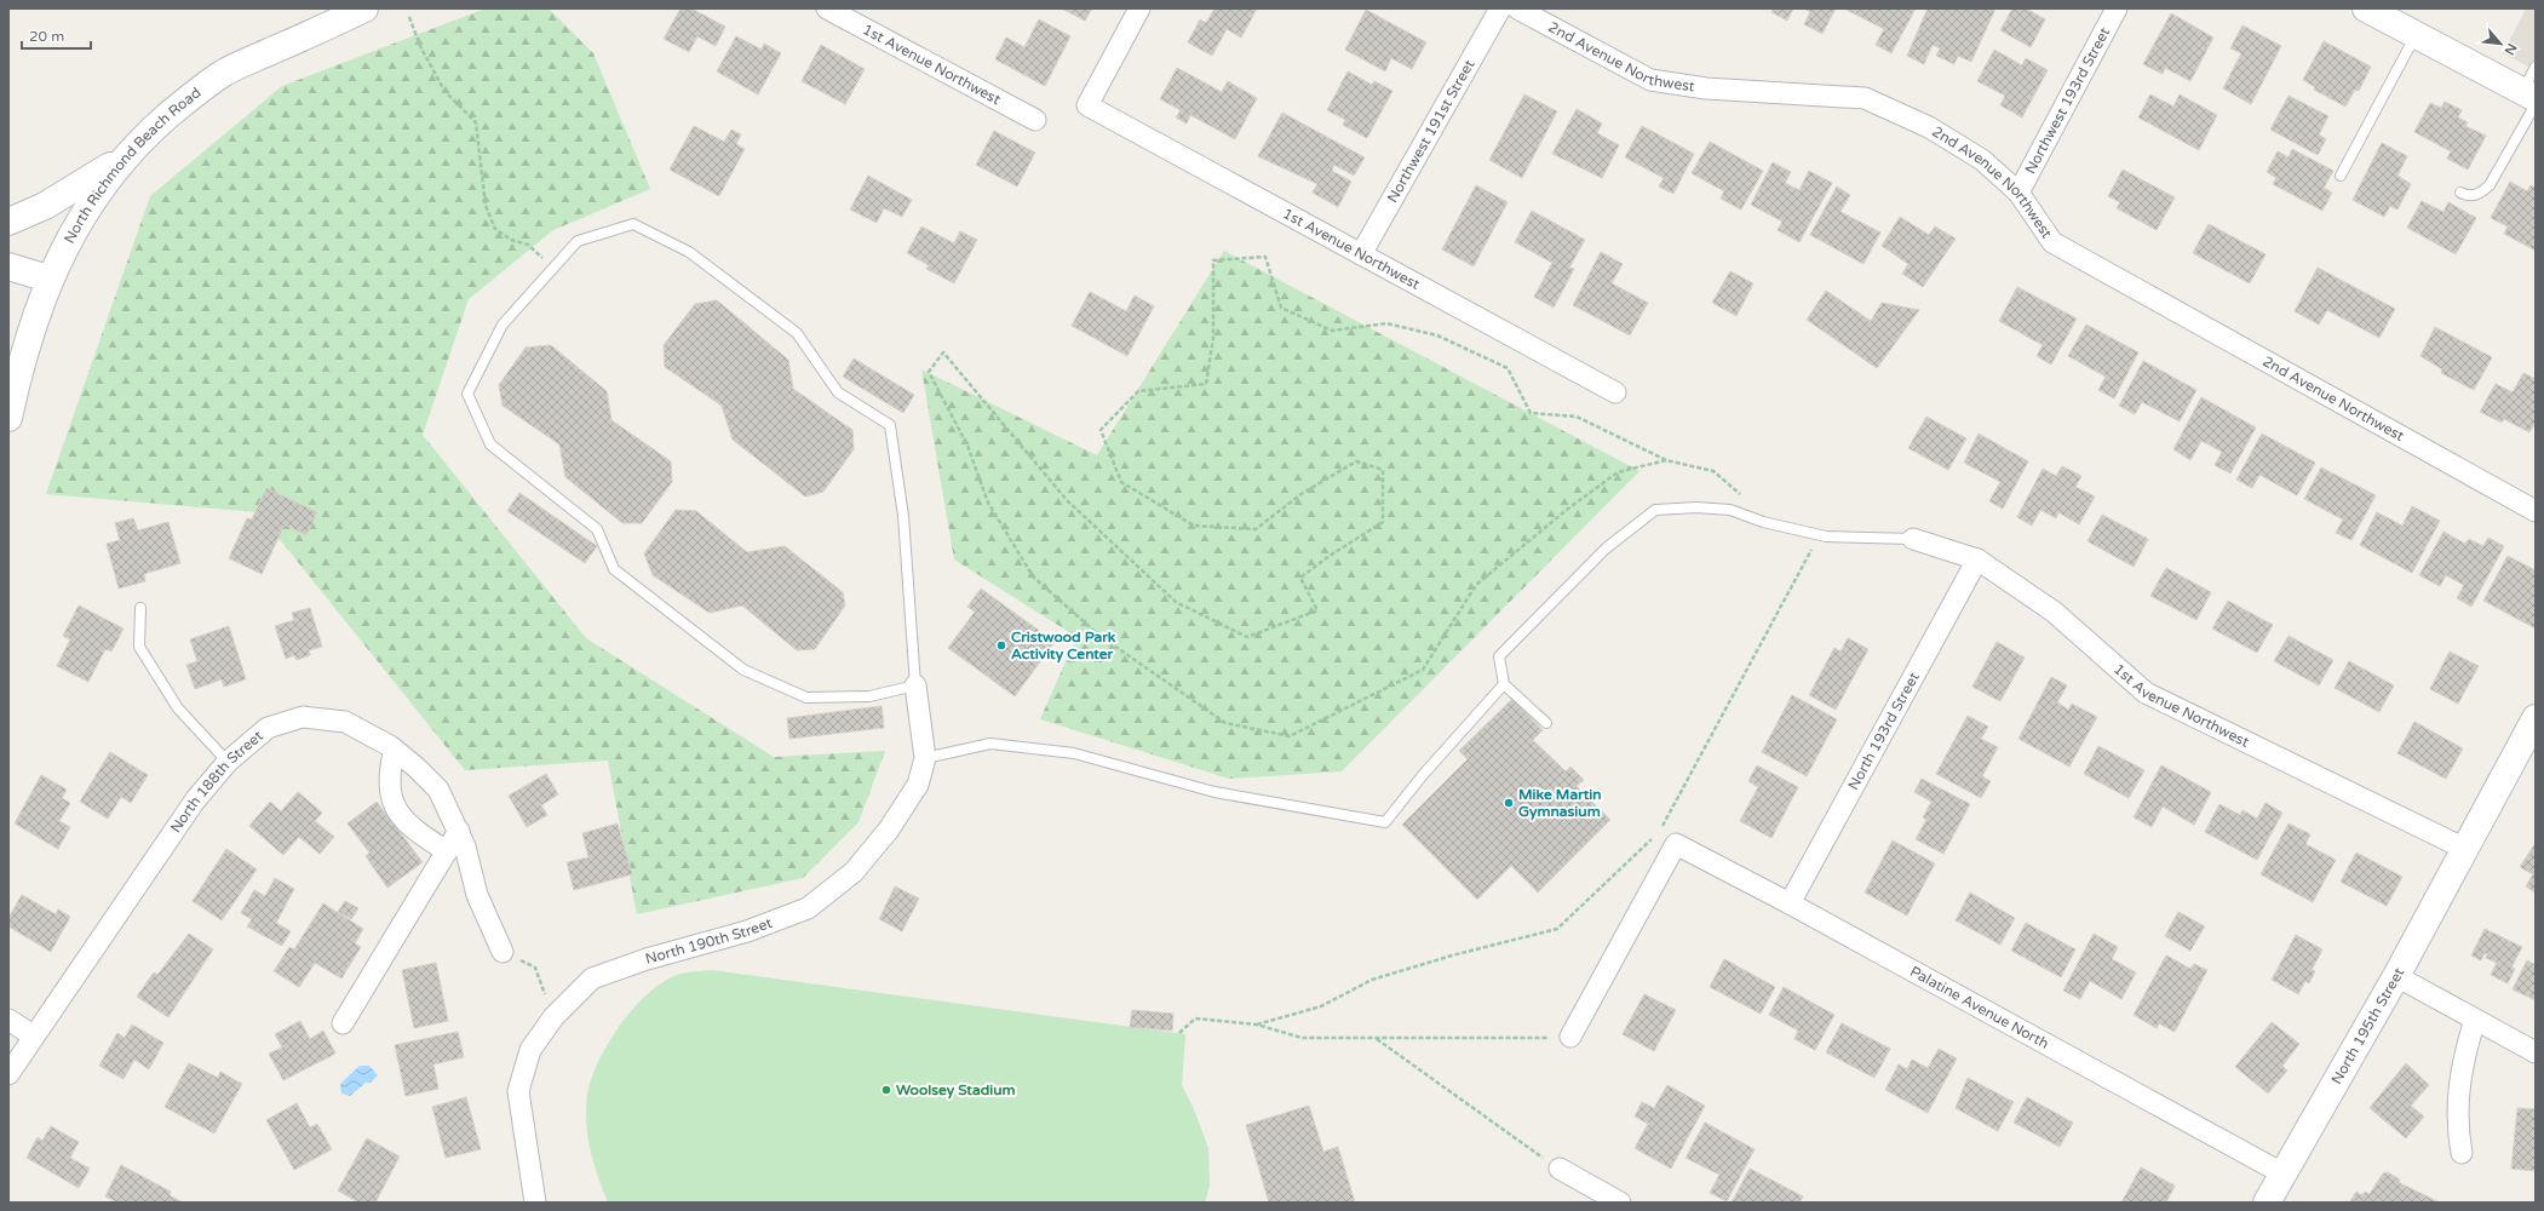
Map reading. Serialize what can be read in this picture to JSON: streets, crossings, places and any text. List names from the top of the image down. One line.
{"streets":{"street":["2nd Avenue Northwest","1st Avenue Northwest","Northwest 193rd Street","Northwest 191st Street","North Richmond Beach Road","North 193rd Street","North 188th Street","North 190th Street","Palatine Avenue North","North 195th Street"]},"crossings":[["2nd Avenue Northwest","Northwest 193rd Street"],["1st Avenue Northwest","Northwest 191st Street"],["1st Avenue Northwest","North 193rd Street"],["1st Avenue Northwest","North 195th Street"],["North 193rd Street","Palatine Avenue North"],["Palatine Avenue North","North 195th Street"]],"places":["Cristwood Park Activity Center","Mike Martin Gymnasium","Woolsey Stadium"],"scale_bar":"20 m","north":"bottom right"}
